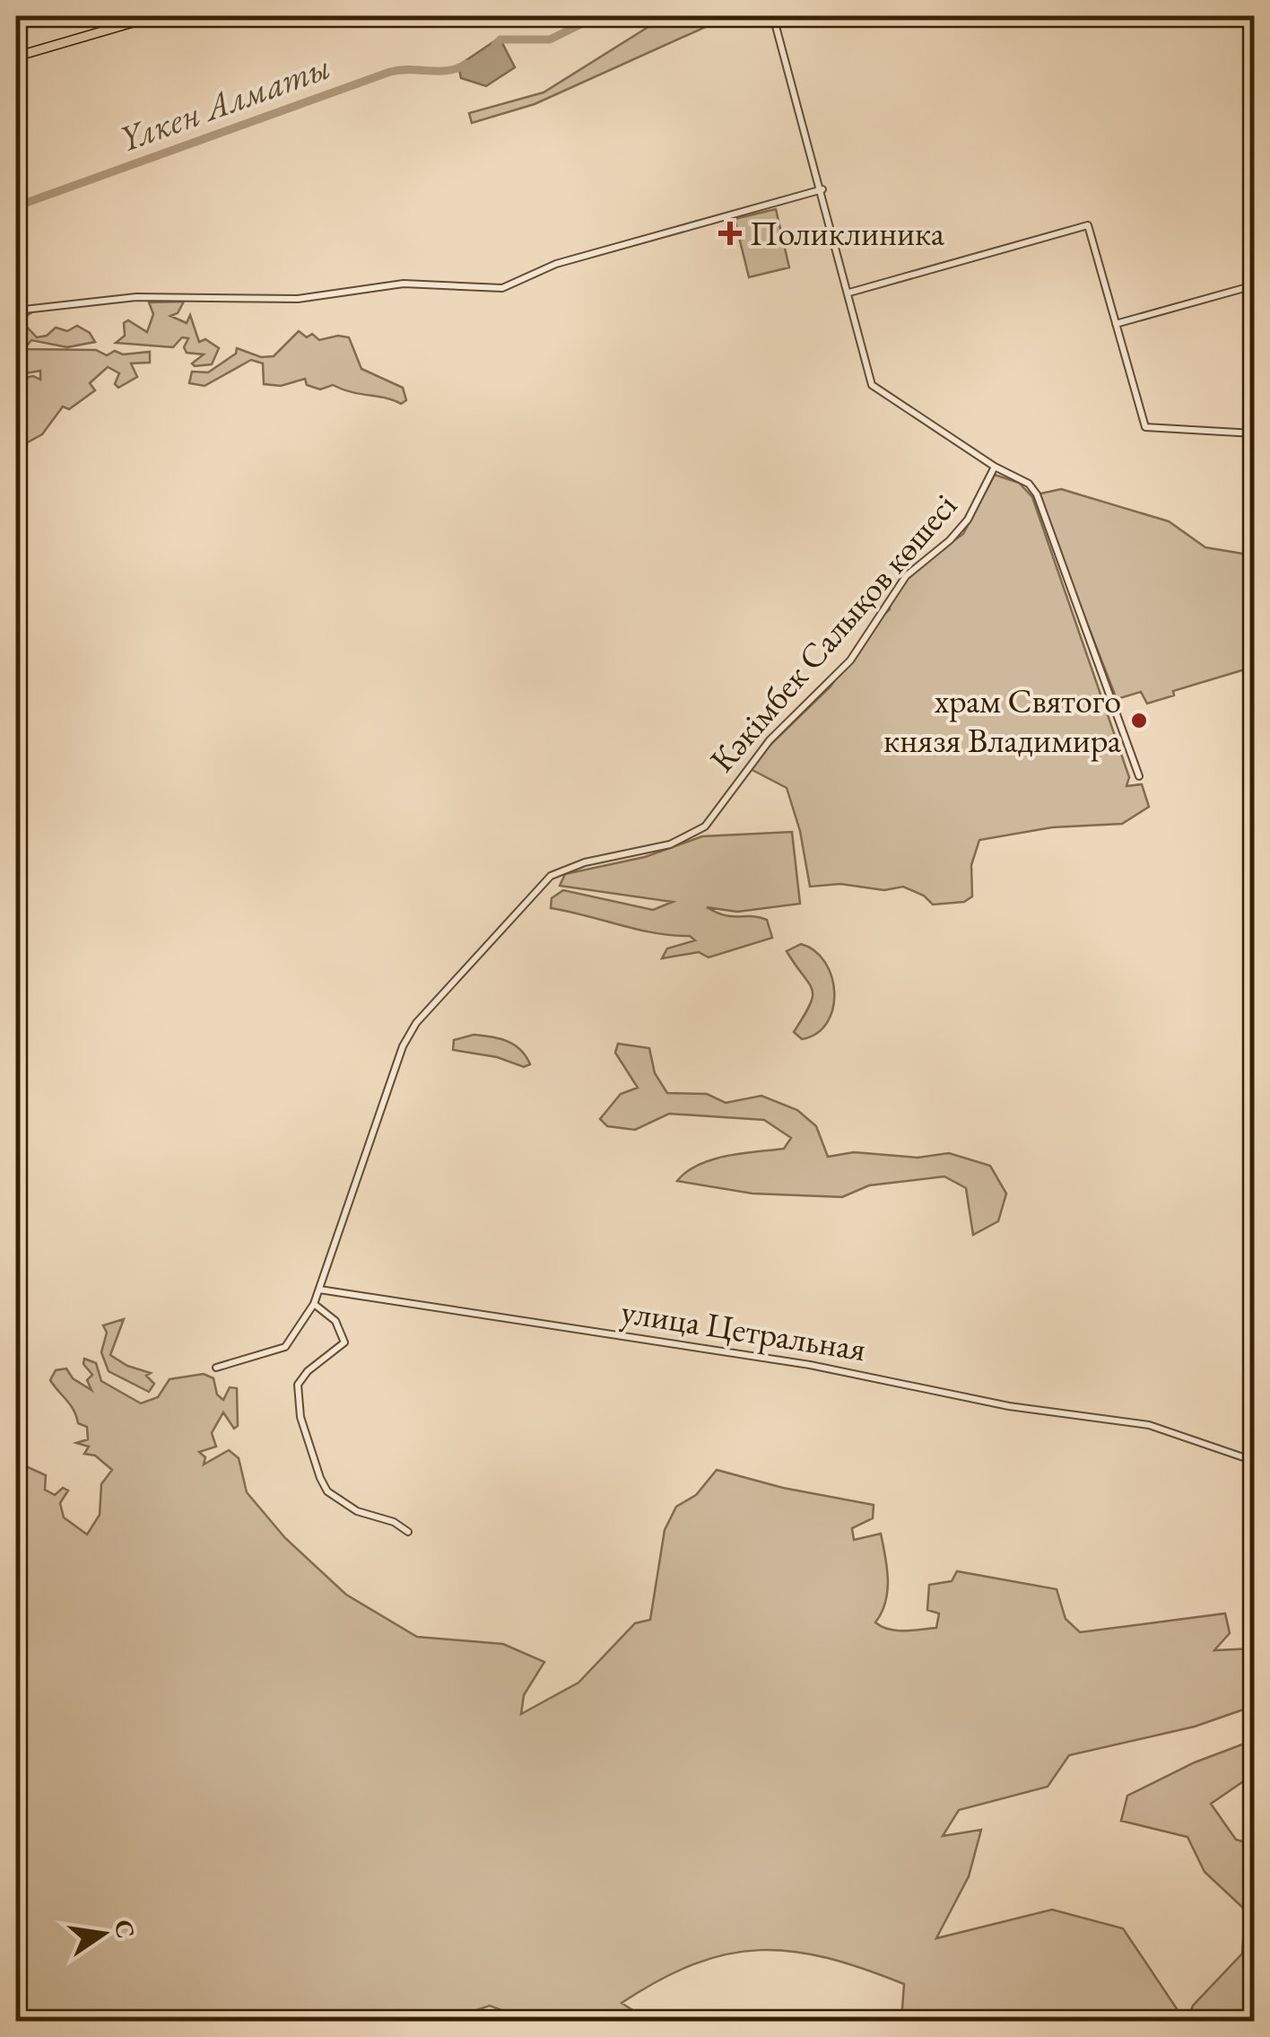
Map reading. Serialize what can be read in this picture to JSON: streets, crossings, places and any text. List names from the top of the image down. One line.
{"streets":{"street":["Кәкімбек Салықов көшесі","улица Цетральная"]},"crossings":[["Кәкімбек Салықов көшесі","улица Цетральная"]],"water":["Үлкен Алматы"],"places":{"health":["Поликлиника"],"other":["храм Святого князя Владимира"]},"north":"right"}
